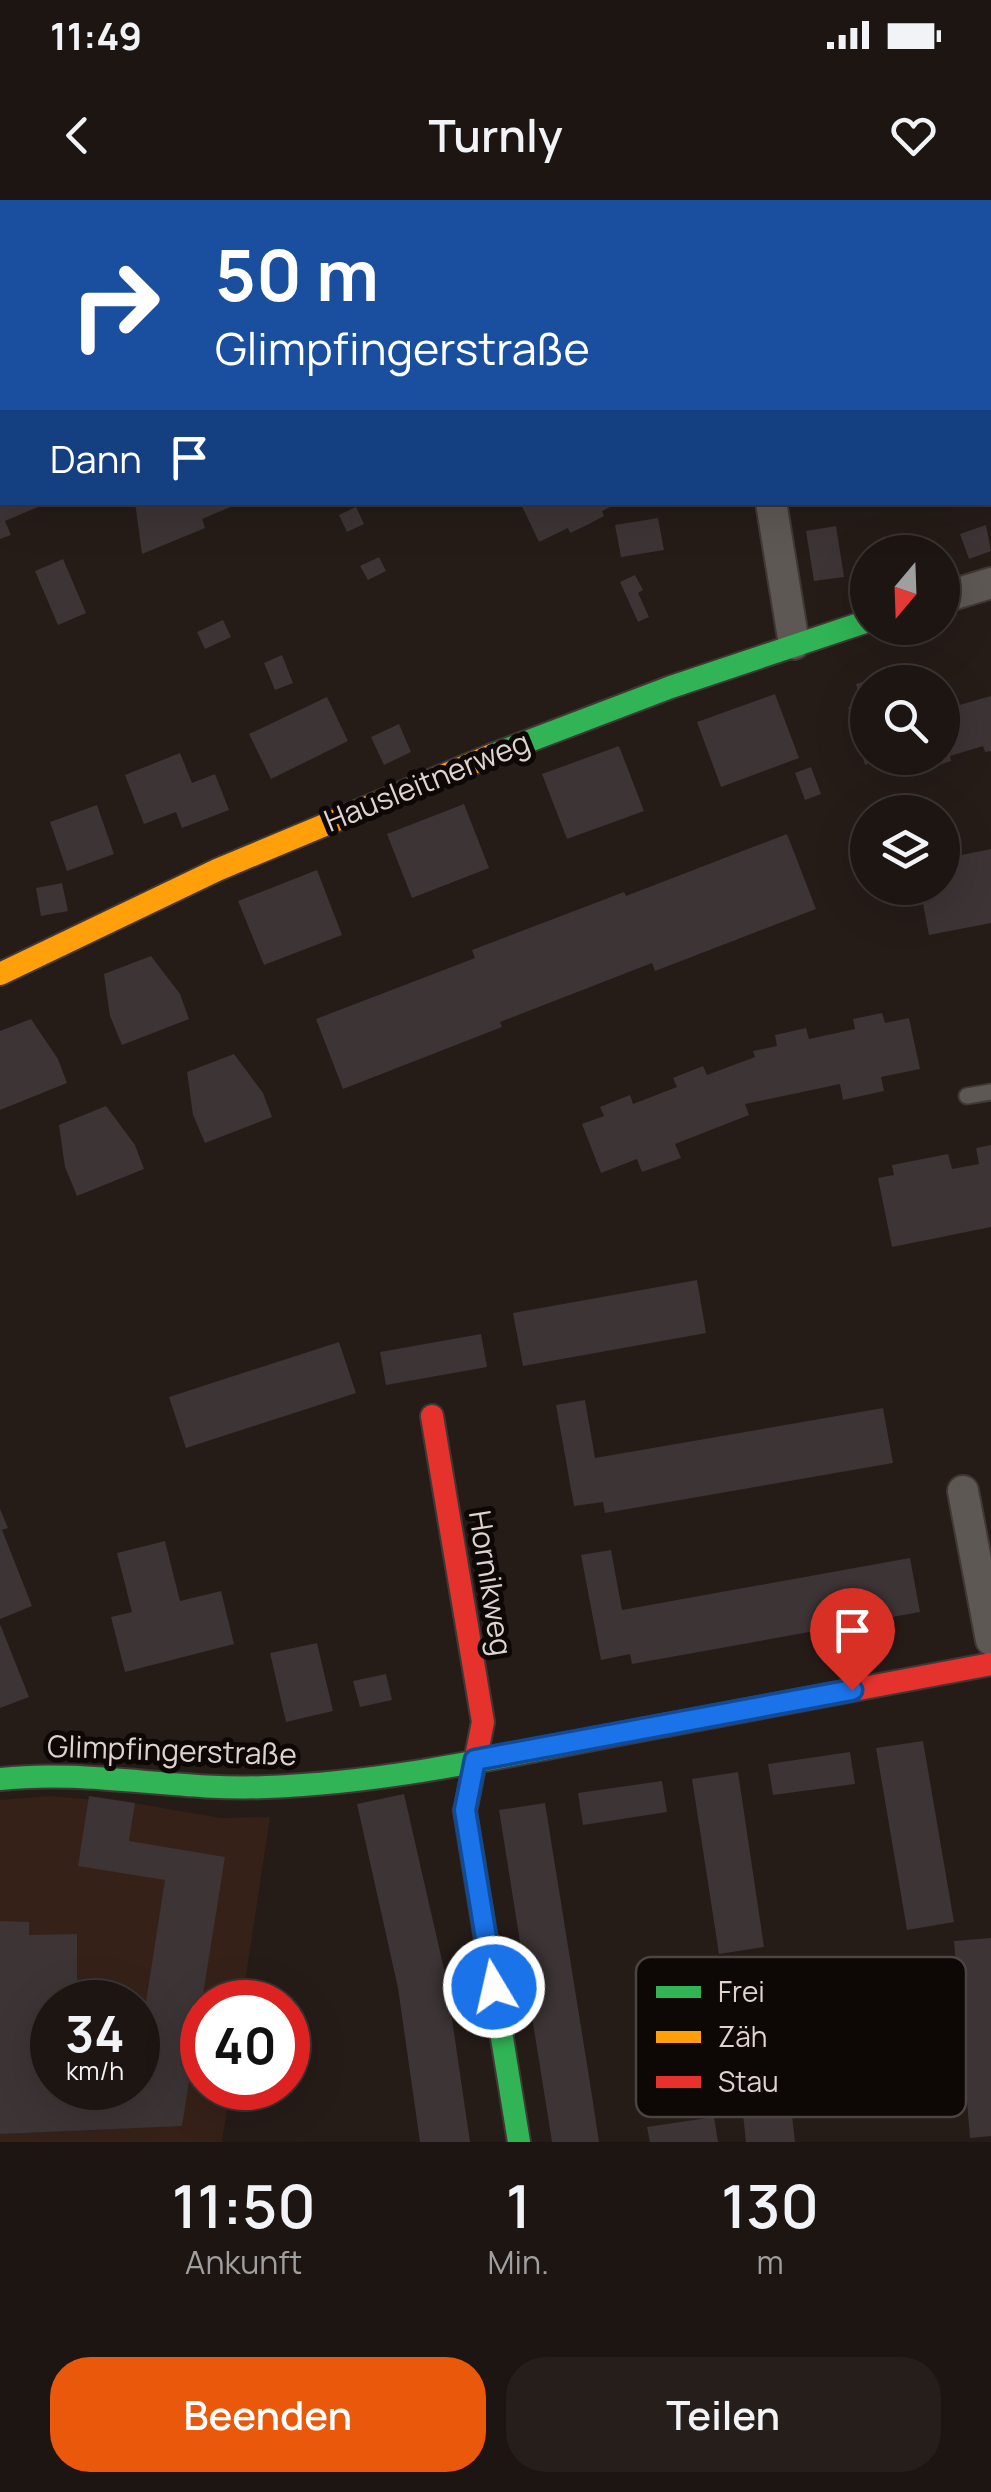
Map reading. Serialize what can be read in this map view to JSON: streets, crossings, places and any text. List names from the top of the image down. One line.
{"streets":{"street":["Hausleitnerweg","Hornikweg","Glimpfingerstraße"]},"crossings":[["Hornikweg","Glimpfingerstraße"]],"legend":["Frei","Zäh","Stau"],"north":"bottom","page":{"status":"11:49","header":"Turnly","turn":["50 m","Glimpfingerstraße"],"then":"Dann","speed":"34 km/h","limit":"40","eta":["11:50","Ankunft","1","Min.","130","m"],"buttons":["Beenden","Teilen"]}}
